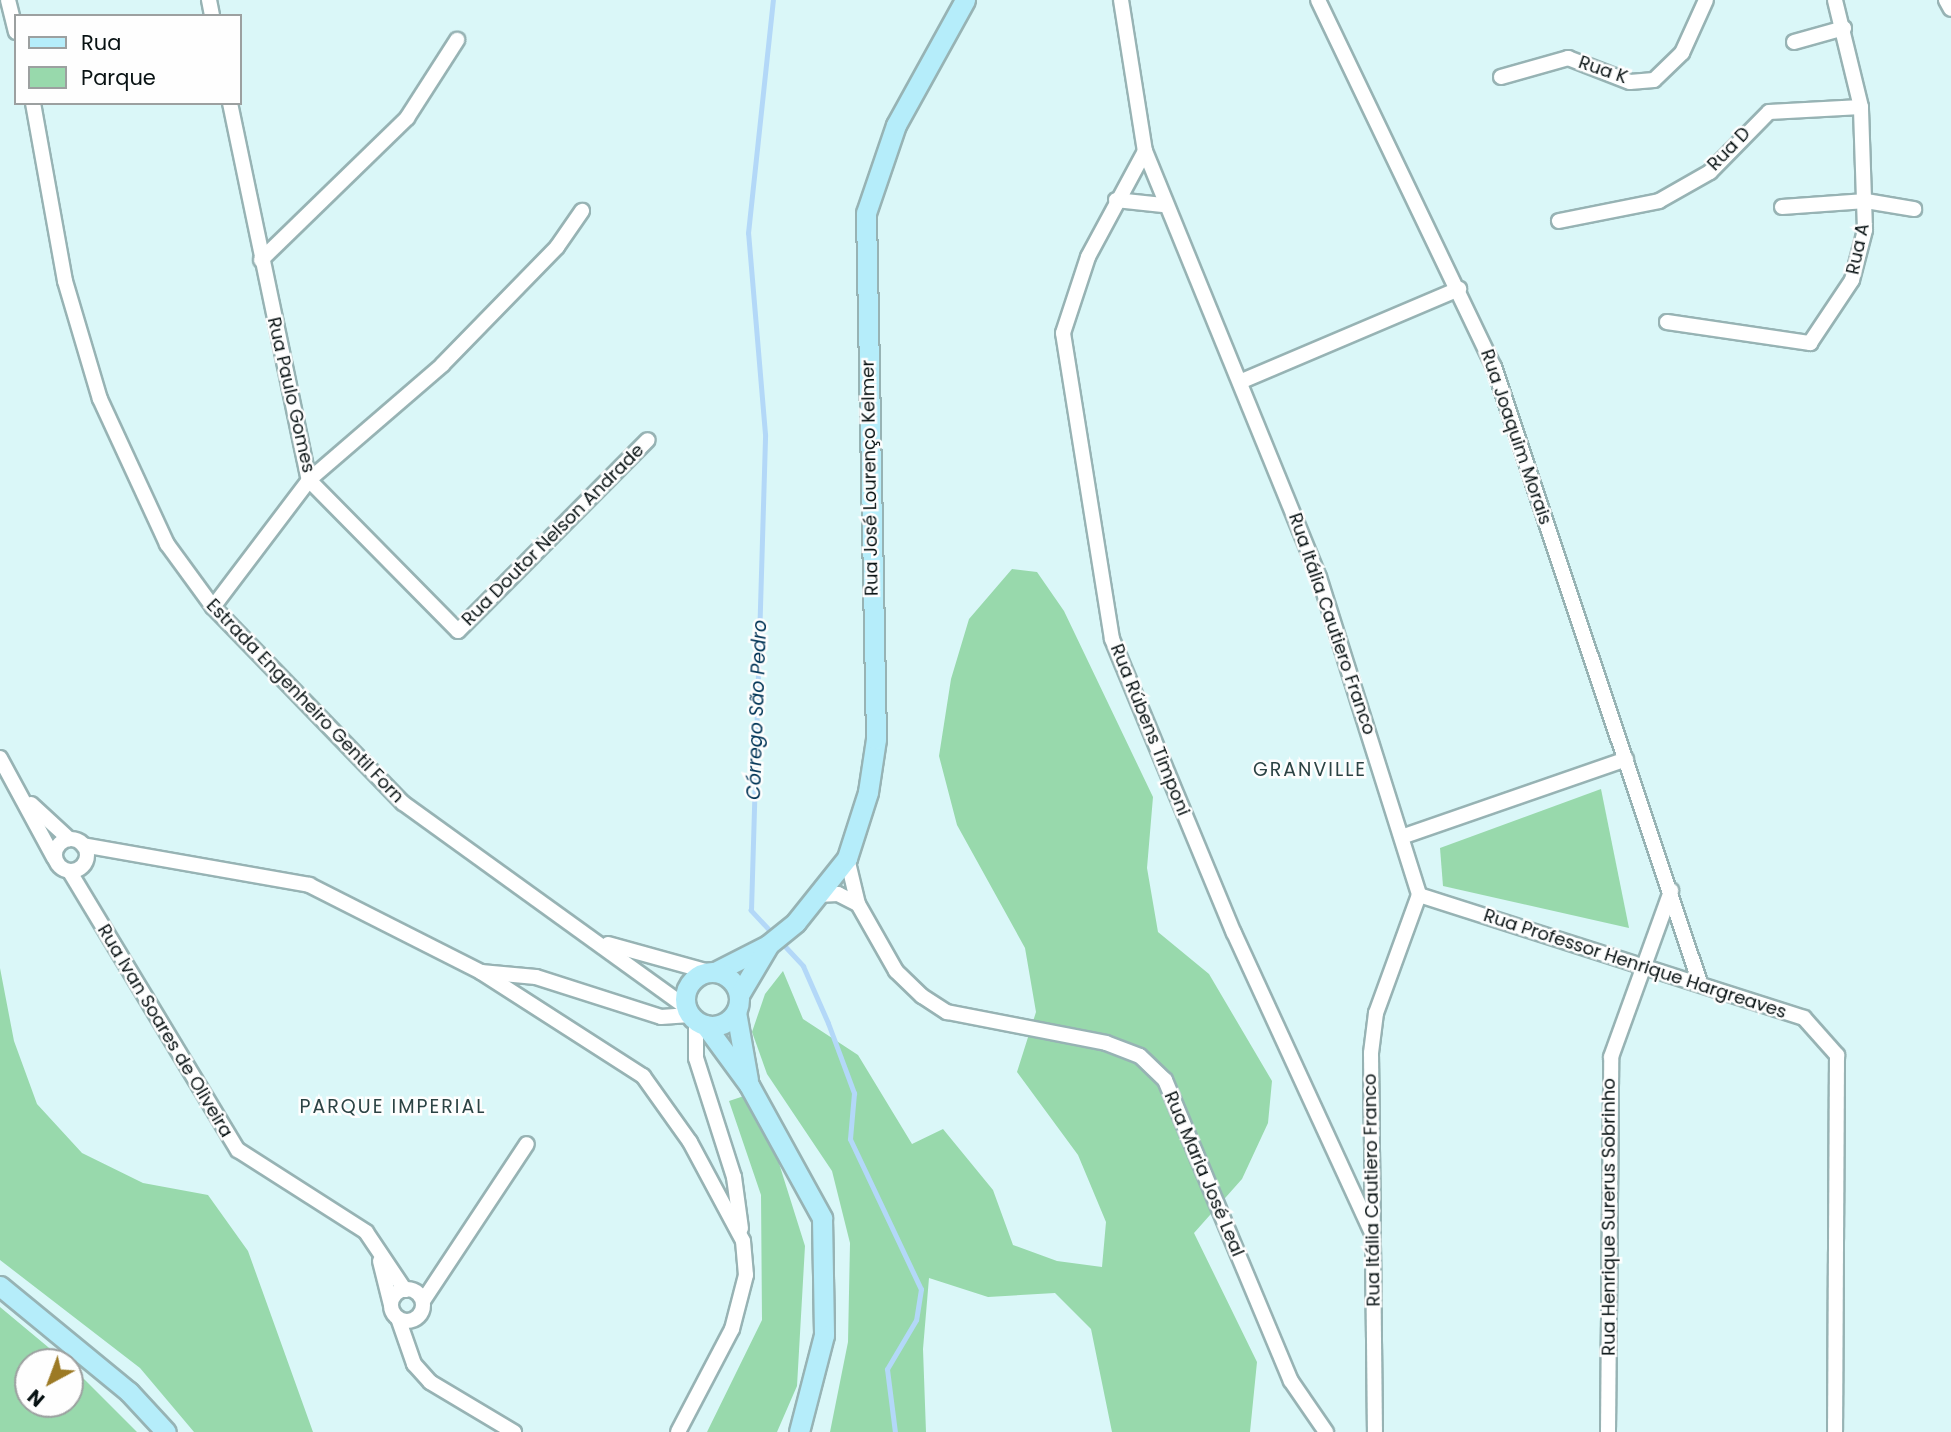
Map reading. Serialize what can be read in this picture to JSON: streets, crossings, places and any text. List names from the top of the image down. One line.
{"streets":{"main road":["Rua José Lourenço Kelmer","Estrada Engenheiro Gentil Forn"],"street":["Rua K","Rua D","Rua A","Rua Paulo Gomes","Rua Joaquim Morais","Rua Doutor Nelson Andrade","Rua Itália Cautiero Franco","Rua Rúbens Timponi","Rua Professor Henrique Hargreaves","Rua Ivan Soares de Oliveira","Rua Maria José Leal","Rua Henrique Surerus Sobrinho"]},"crossings":[["Rua D","Rua A"],["Rua Paulo Gomes","Rua Doutor Nelson Andrade"],["Rua Joaquim Morais","Rua Professor Henrique Hargreaves"],["Rua José Lourenço Kelmer","Estrada Engenheiro Gentil Forn"],["Rua José Lourenço Kelmer","Rua Maria José Leal"],["Rua Itália Cautiero Franco","Rua Rúbens Timponi"],["Rua Itália Cautiero Franco","Rua Professor Henrique Hargreaves"],["Rua Professor Henrique Hargreaves","Rua Henrique Surerus Sobrinho"]],"districts":["GRANVILLE","PARQUE IMPERIAL"],"water":["Córrego São Pedro"],"legend":["Rua","Parque"],"north":"bottom left"}
